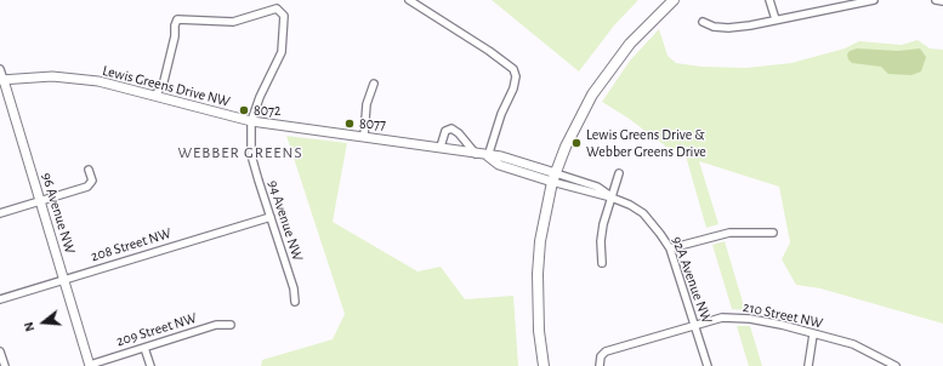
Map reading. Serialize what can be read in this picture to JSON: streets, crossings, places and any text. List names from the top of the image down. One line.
{"streets":{"street":["Lewis Greens Drive NW","96 Avenue NW","94 Avenue NW","208 Street NW","92A Avenue NW","210 Street NW","209 Street NW"]},"crossings":[["Lewis Greens Drive NW","96 Avenue NW"],["Lewis Greens Drive NW","94 Avenue NW"],["Lewis Greens Drive NW","92A Avenue NW"],["96 Avenue NW","208 Street NW"],["96 Avenue NW","209 Street NW"],["94 Avenue NW","208 Street NW"],["92A Avenue NW","210 Street NW"]],"districts":["WEBBER GREENS"],"places":["8072","8077","Lewis Greens Drive & Webber Greens Drive"],"north":"left"}
